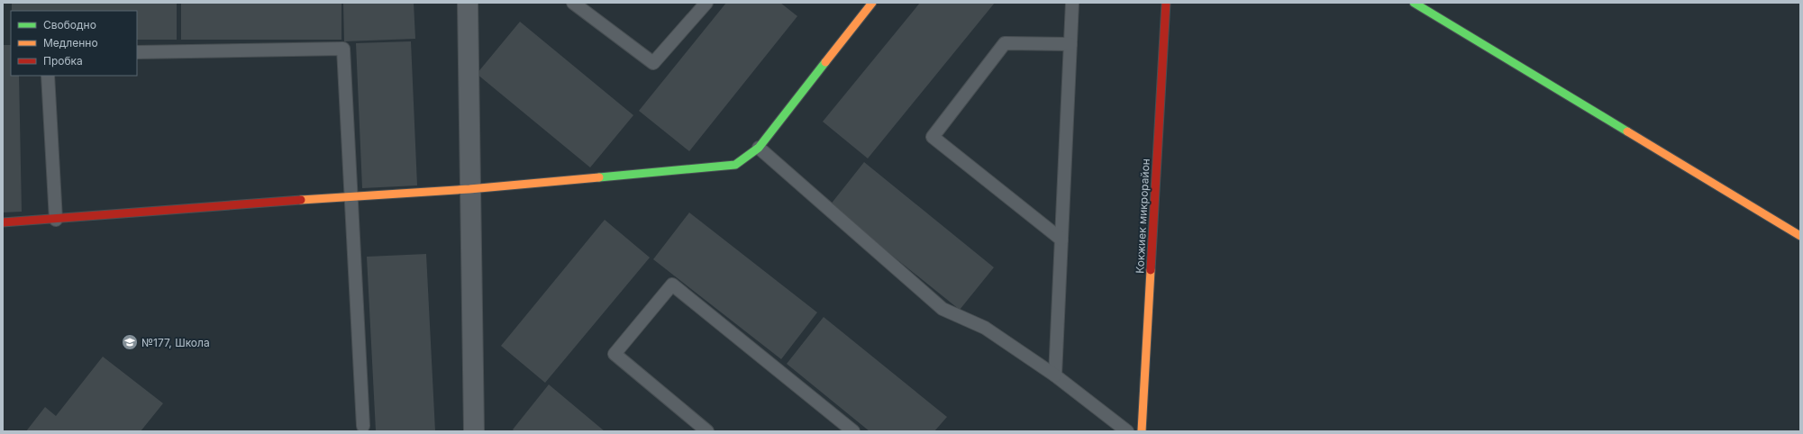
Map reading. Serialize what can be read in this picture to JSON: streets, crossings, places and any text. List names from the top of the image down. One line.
{"streets":{"street":["Кокжиек микрорайон"]},"places":{"school or university":["№177, Школа"]},"legend":["Свободно","Медленно","Пробка"]}
